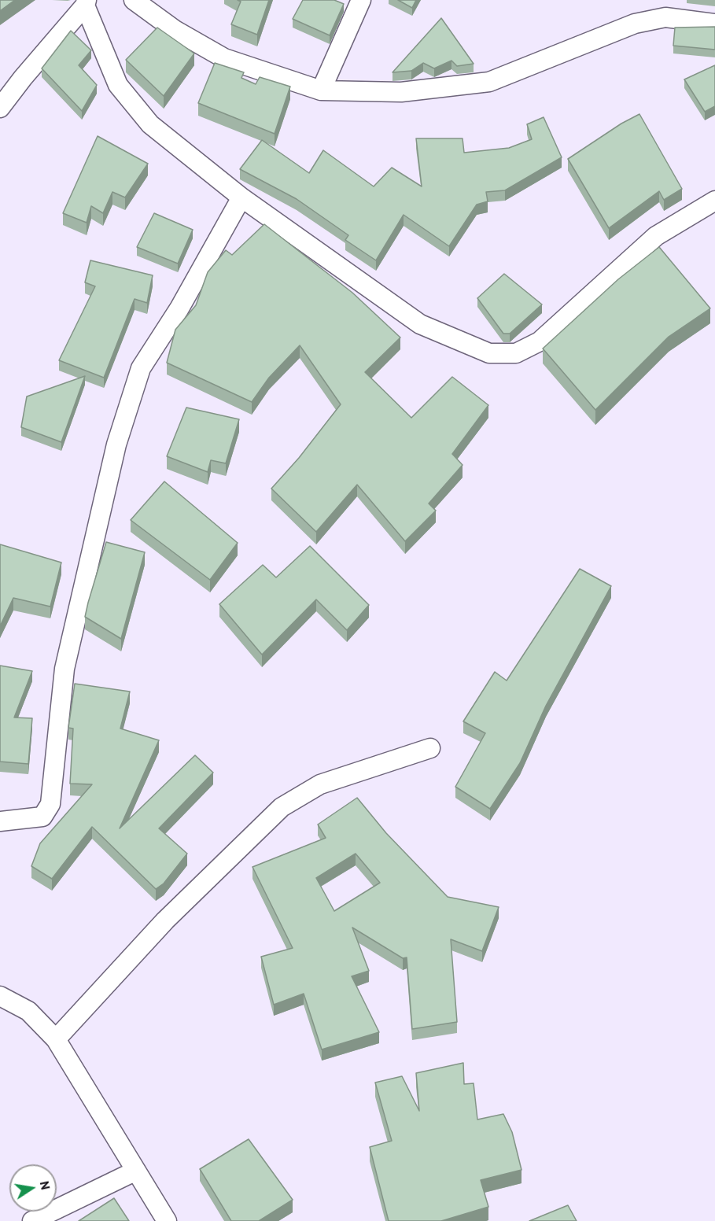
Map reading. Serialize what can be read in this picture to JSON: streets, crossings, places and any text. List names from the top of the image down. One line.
{"north":"right"}
